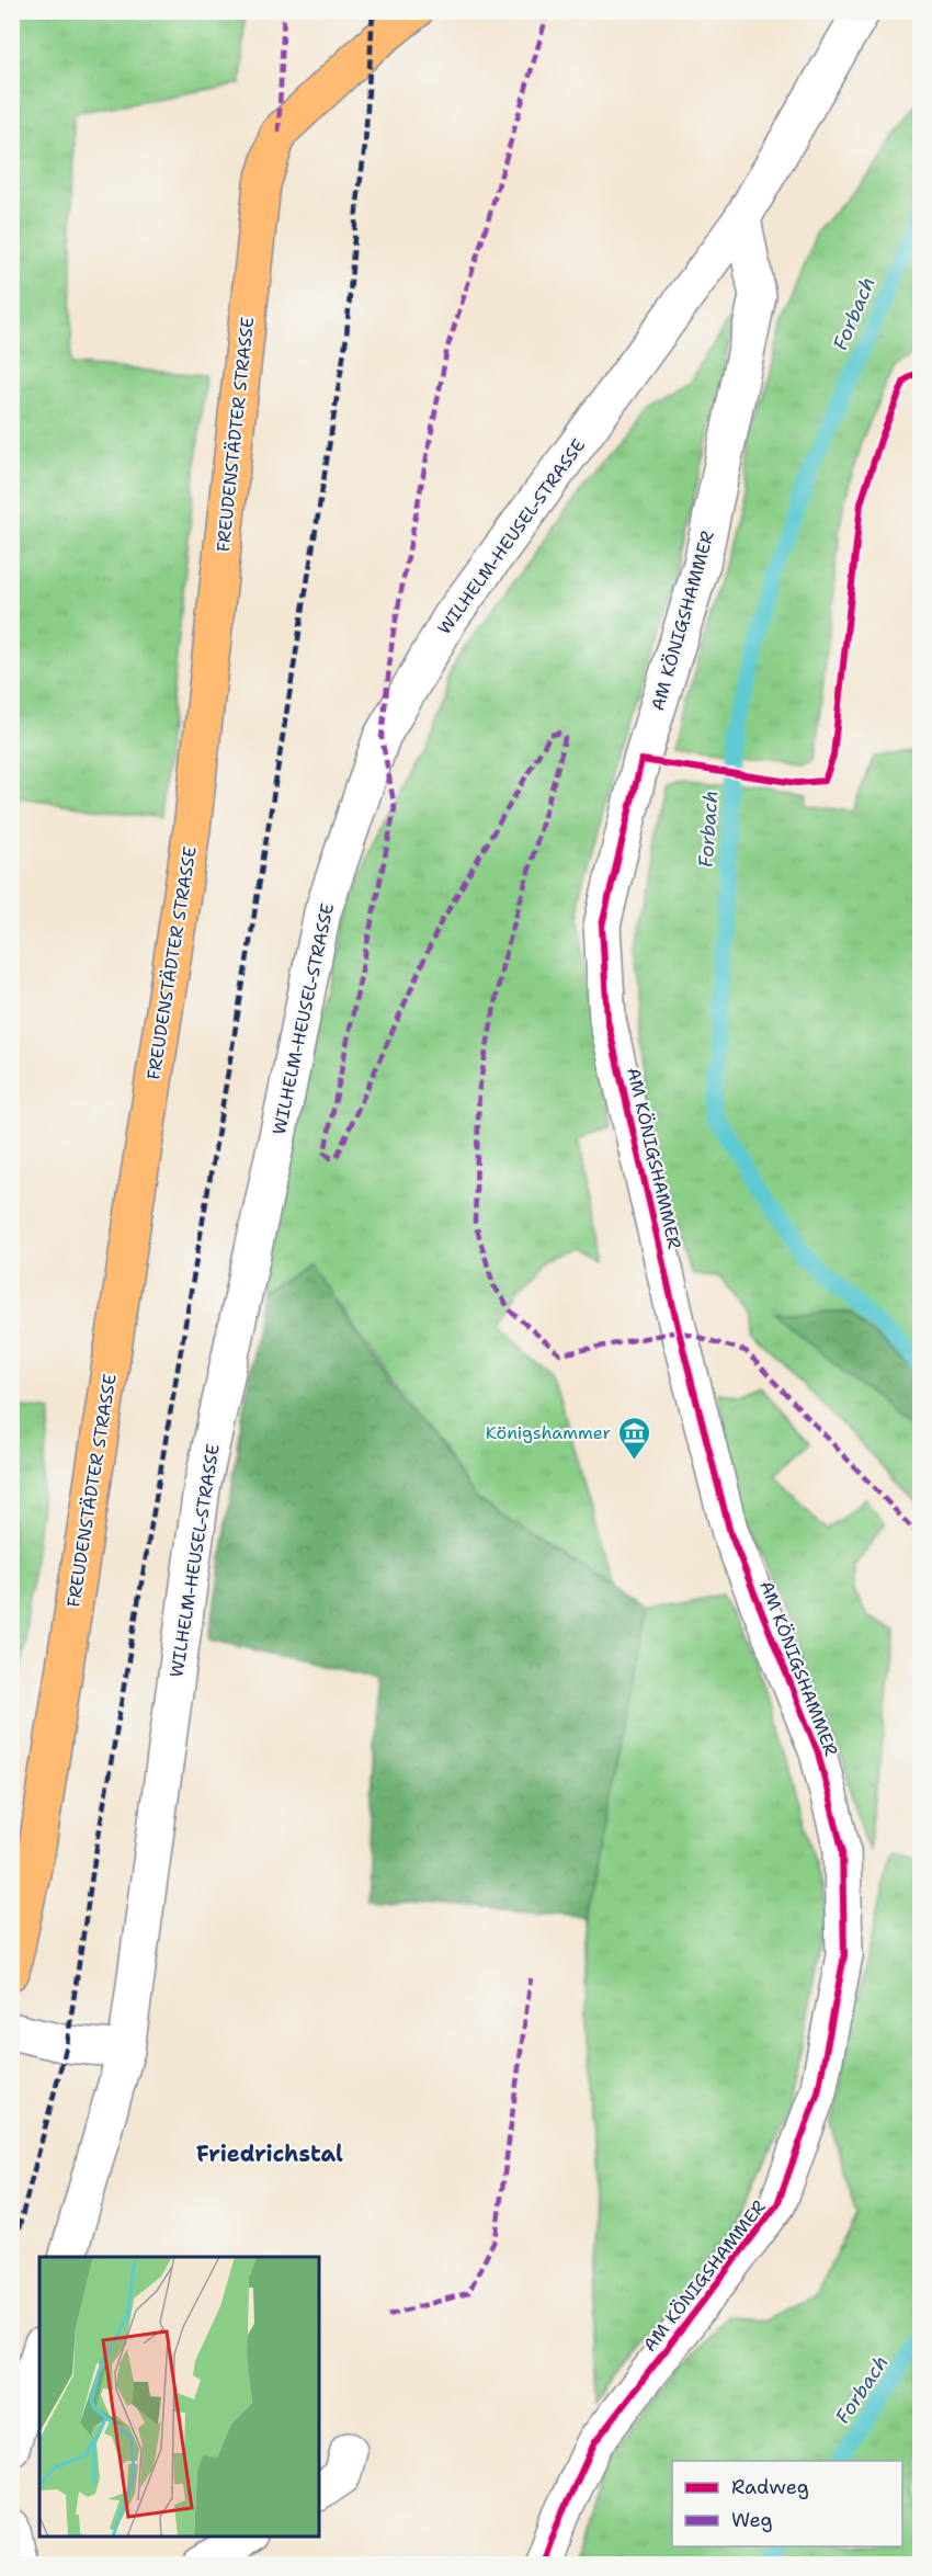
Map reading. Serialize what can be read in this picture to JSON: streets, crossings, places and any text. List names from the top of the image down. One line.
{"streets":{"main road":["FREUDENSTÄDTER STRASSE"],"street":["WILHELM-HEUSEL-STRASSE","AM KÖNIGSHAMMER"]},"crossings":[["WILHELM-HEUSEL-STRASSE","AM KÖNIGSHAMMER"]],"districts":["Friedrichstal"],"water":["Forbach"],"places":{"museum":["Königshammer"]},"legend":["Radweg","Weg"]}
